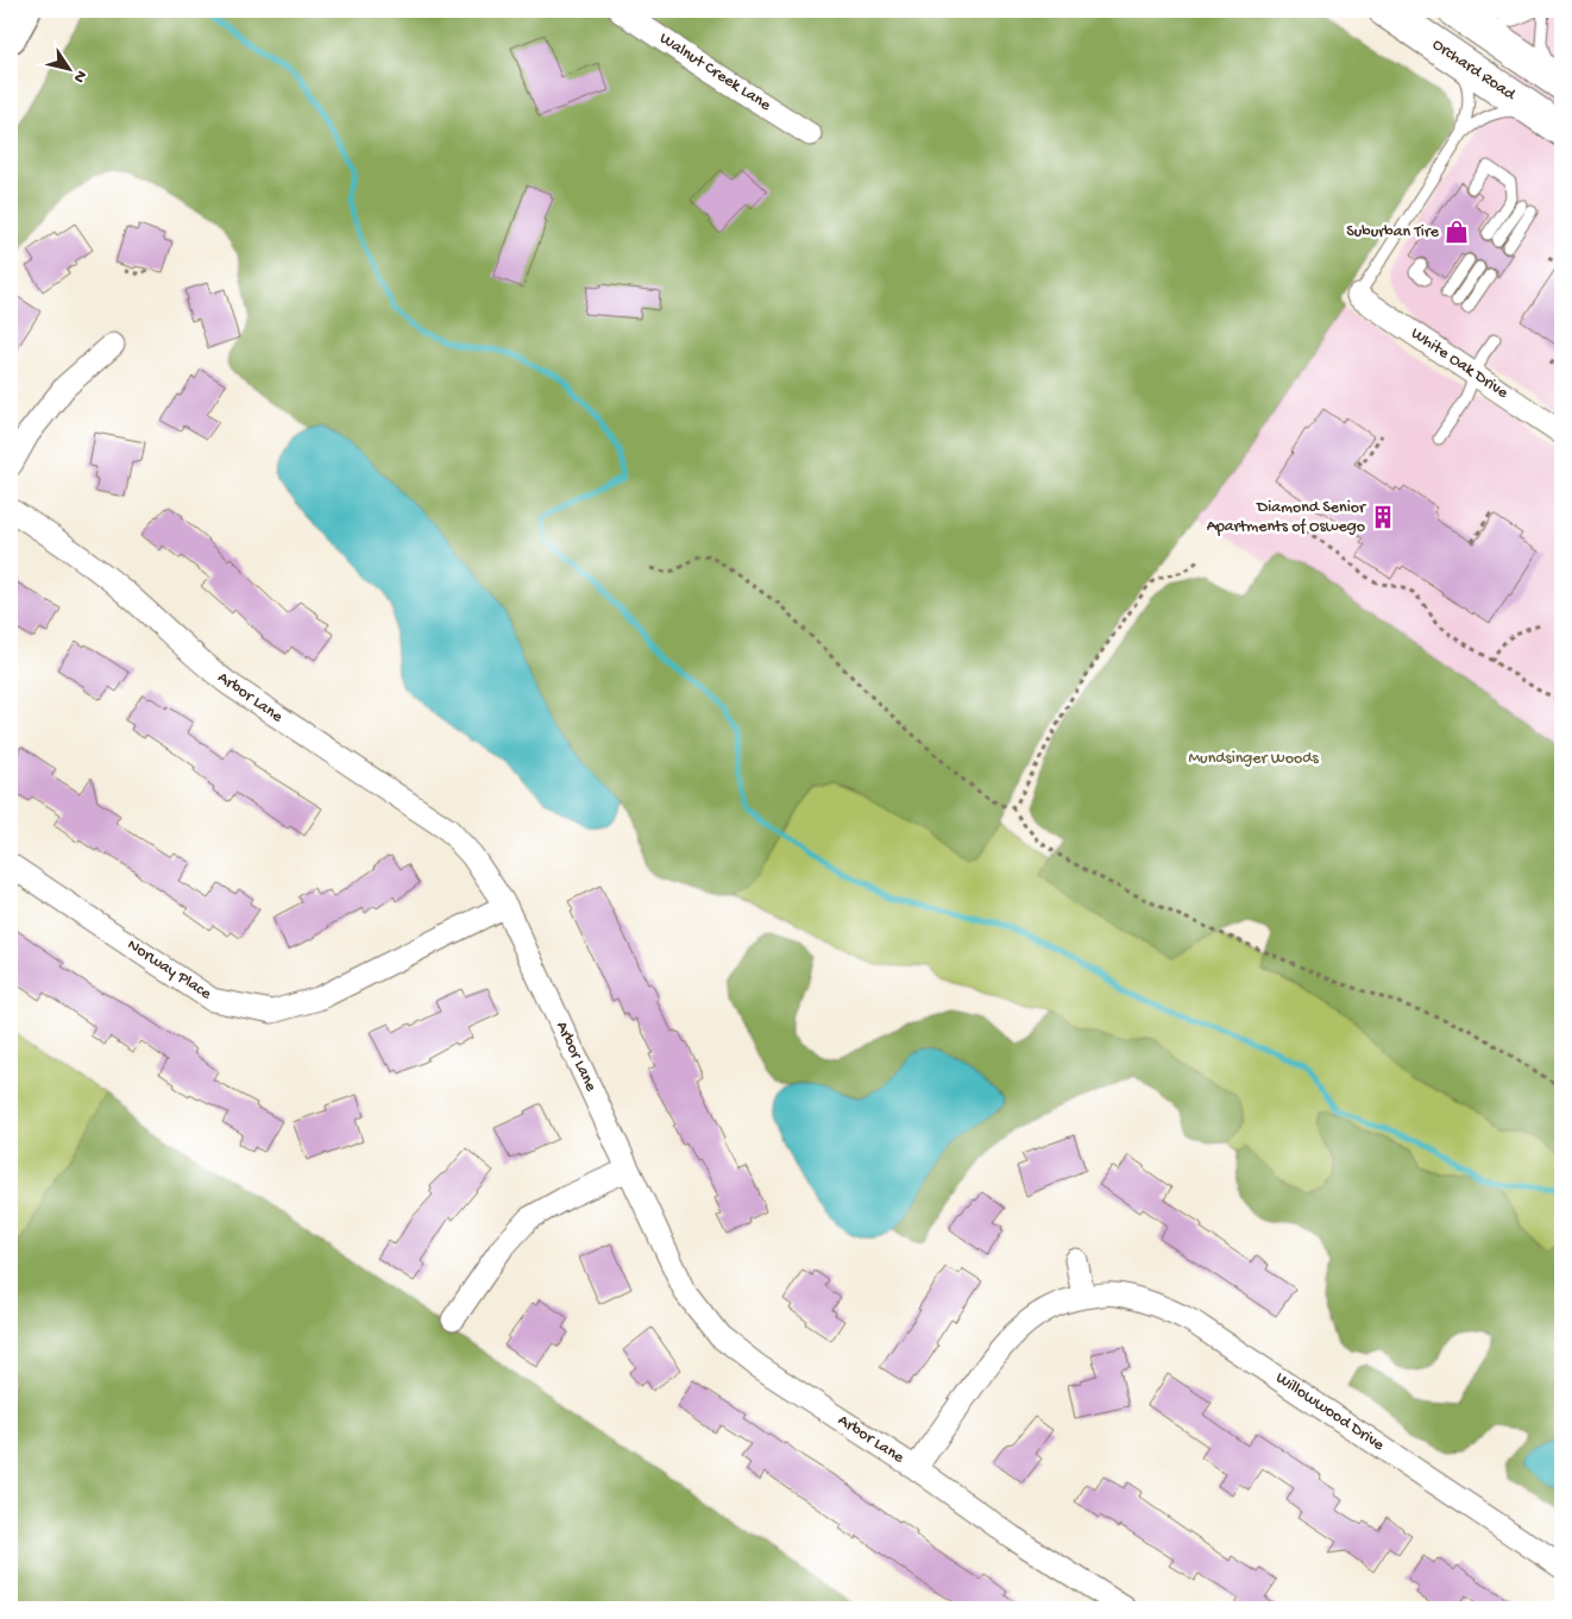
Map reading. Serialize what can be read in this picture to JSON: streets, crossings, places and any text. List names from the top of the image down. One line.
{"streets":{"main road":["Orchard Road"],"street":["Walnut Creek Lane","White Oak Drive","Arbor Lane","Norway Place","Willowwood Drive"]},"crossings":[["Arbor Lane","Norway Place"],["Arbor Lane","Willowwood Drive"]],"parks":["Mundsinger Woods"],"places":{"shop":["Suburban Tire"],"building":["Diamond Senior Apartments of Oswego"]},"north":"bottom right"}
